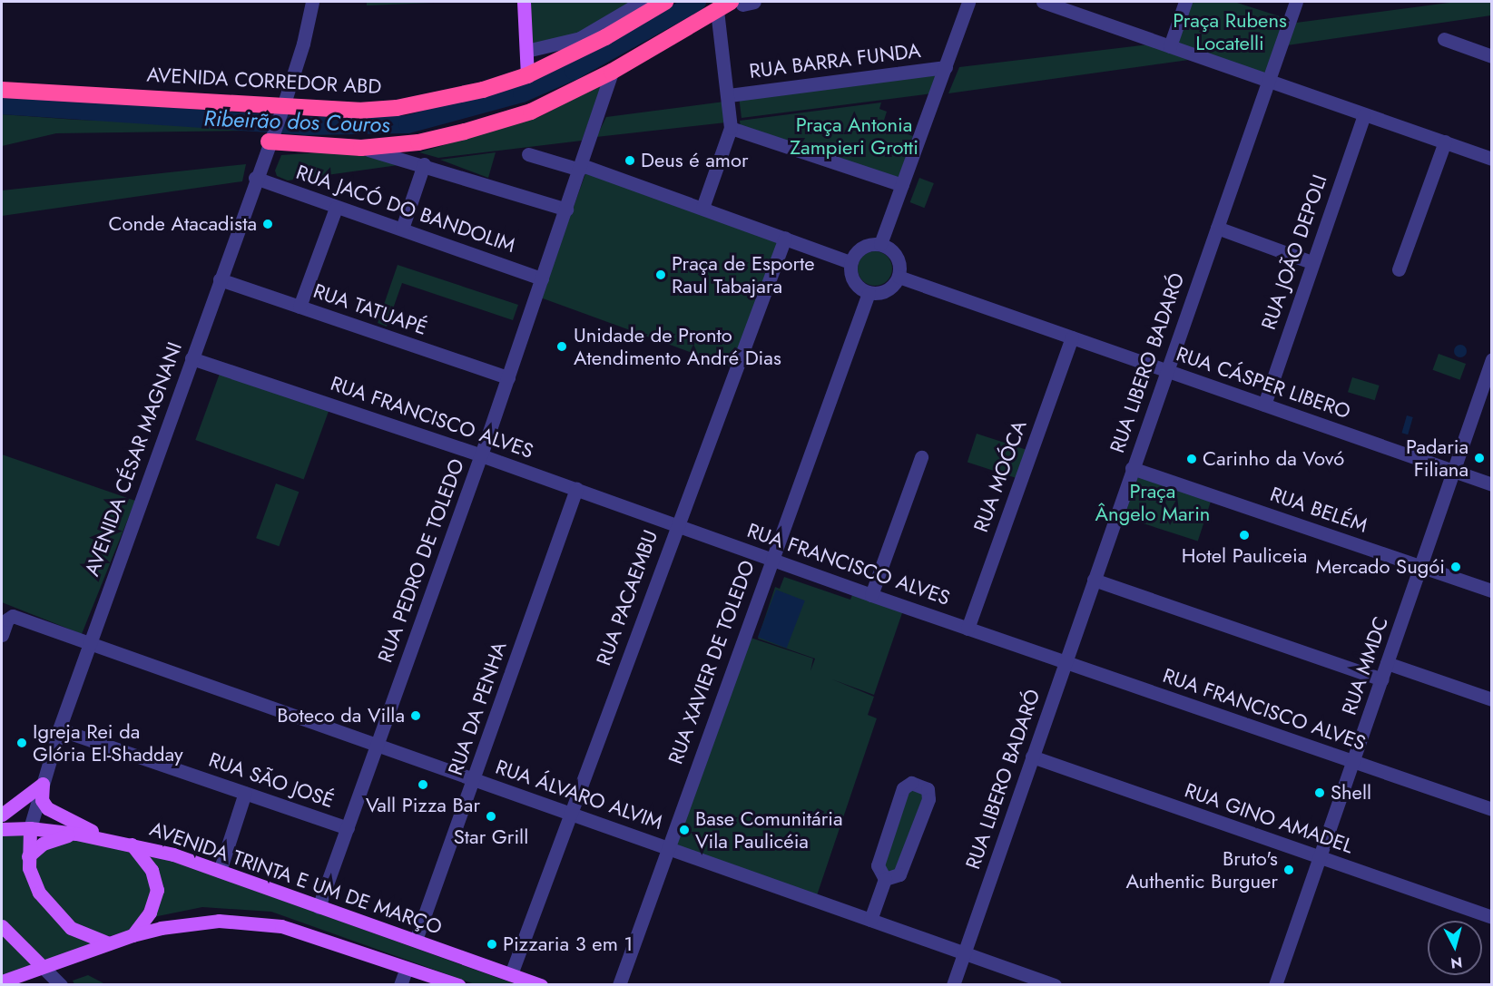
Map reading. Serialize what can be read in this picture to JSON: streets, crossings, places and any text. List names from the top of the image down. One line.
{"streets":{"highway":["AVENIDA CORREDOR ABD"],"main road":["AVENIDA TRINTA E UM DE MARÇO"],"street":["RUA BARRA FUNDA","RUA JACÓ DO BANDOLIM","RUA JOÃO DEPOLI","RUA TATUAPÉ","RUA LIBERO BADARÓ","RUA CÁSPER LIBERO","RUA FRANCISCO ALVES","AVENIDA CÉSAR MAGNANI","RUA MOÓCA","RUA BELÉM","RUA PEDRO DE TOLEDO","RUA PACAEMBU","RUA XAVIER DE TOLEDO","RUA MMDC","RUA DA PENHA","RUA SÃO JOSÉ","RUA ÁLVARO ALVIM","RUA GINO AMADEL"]},"crossings":[["AVENIDA CORREDOR ABD","AVENIDA CÉSAR MAGNANI"],["RUA JACÓ DO BANDOLIM","AVENIDA CÉSAR MAGNANI"],["RUA JACÓ DO BANDOLIM","RUA PEDRO DE TOLEDO"],["RUA JOÃO DEPOLI","RUA CÁSPER LIBERO"],["RUA TATUAPÉ","AVENIDA CÉSAR MAGNANI"],["RUA TATUAPÉ","RUA PEDRO DE TOLEDO"],["RUA LIBERO BADARÓ","RUA CÁSPER LIBERO"],["RUA LIBERO BADARÓ","RUA FRANCISCO ALVES"],["RUA LIBERO BADARÓ","RUA BELÉM"],["RUA LIBERO BADARÓ","RUA ÁLVARO ALVIM"],["RUA LIBERO BADARÓ","RUA GINO AMADEL"],["RUA CÁSPER LIBERO","RUA MOÓCA"],["RUA CÁSPER LIBERO","RUA XAVIER DE TOLEDO"],["RUA CÁSPER LIBERO","RUA MMDC"],["RUA FRANCISCO ALVES","AVENIDA CÉSAR MAGNANI"],["RUA FRANCISCO ALVES","RUA MOÓCA"],["RUA FRANCISCO ALVES","RUA PEDRO DE TOLEDO"],["RUA FRANCISCO ALVES","RUA PACAEMBU"],["RUA FRANCISCO ALVES","RUA XAVIER DE TOLEDO"],["RUA FRANCISCO ALVES","RUA MMDC"],["RUA FRANCISCO ALVES","RUA DA PENHA"],["AVENIDA CÉSAR MAGNANI","RUA SÃO JOSÉ"],["AVENIDA CÉSAR MAGNANI","RUA ÁLVARO ALVIM"],["AVENIDA CÉSAR MAGNANI","AVENIDA TRINTA E UM DE MARÇO"],["RUA BELÉM","RUA MMDC"],["RUA PEDRO DE TOLEDO","RUA SÃO JOSÉ"],["RUA PEDRO DE TOLEDO","RUA ÁLVARO ALVIM"],["RUA PEDRO DE TOLEDO","AVENIDA TRINTA E UM DE MARÇO"],["RUA PACAEMBU","RUA ÁLVARO ALVIM"],["RUA PACAEMBU","AVENIDA TRINTA E UM DE MARÇO"],["RUA XAVIER DE TOLEDO","RUA ÁLVARO ALVIM"],["RUA MMDC","RUA GINO AMADEL"],["RUA DA PENHA","RUA ÁLVARO ALVIM"],["RUA DA PENHA","AVENIDA TRINTA E UM DE MARÇO"]],"water":["Ribeirão dos Couros"],"parks":["Praça Rubens Locatelli","Praça Antonia Zampieri Grotti","Praça Ângelo Marin"],"places":["Deus é amor","Conde Atacadista","Praça de Esporte Raul Tabajara","Unidade de Pronto Atendimento André Dias","Padaria Filiana","Carinho da Vovó","Hotel Pauliceia","Mercado Sugói","Boteco da Villa","Igreja Rei da Glória El-Shadday","Vall Pizza Bar","Shell","Star Grill","Base Comunitária Vila Paulicéia","Bruto's Authentic Burguer","Pizzaria 3 em 1"],"north":"bottom"}
